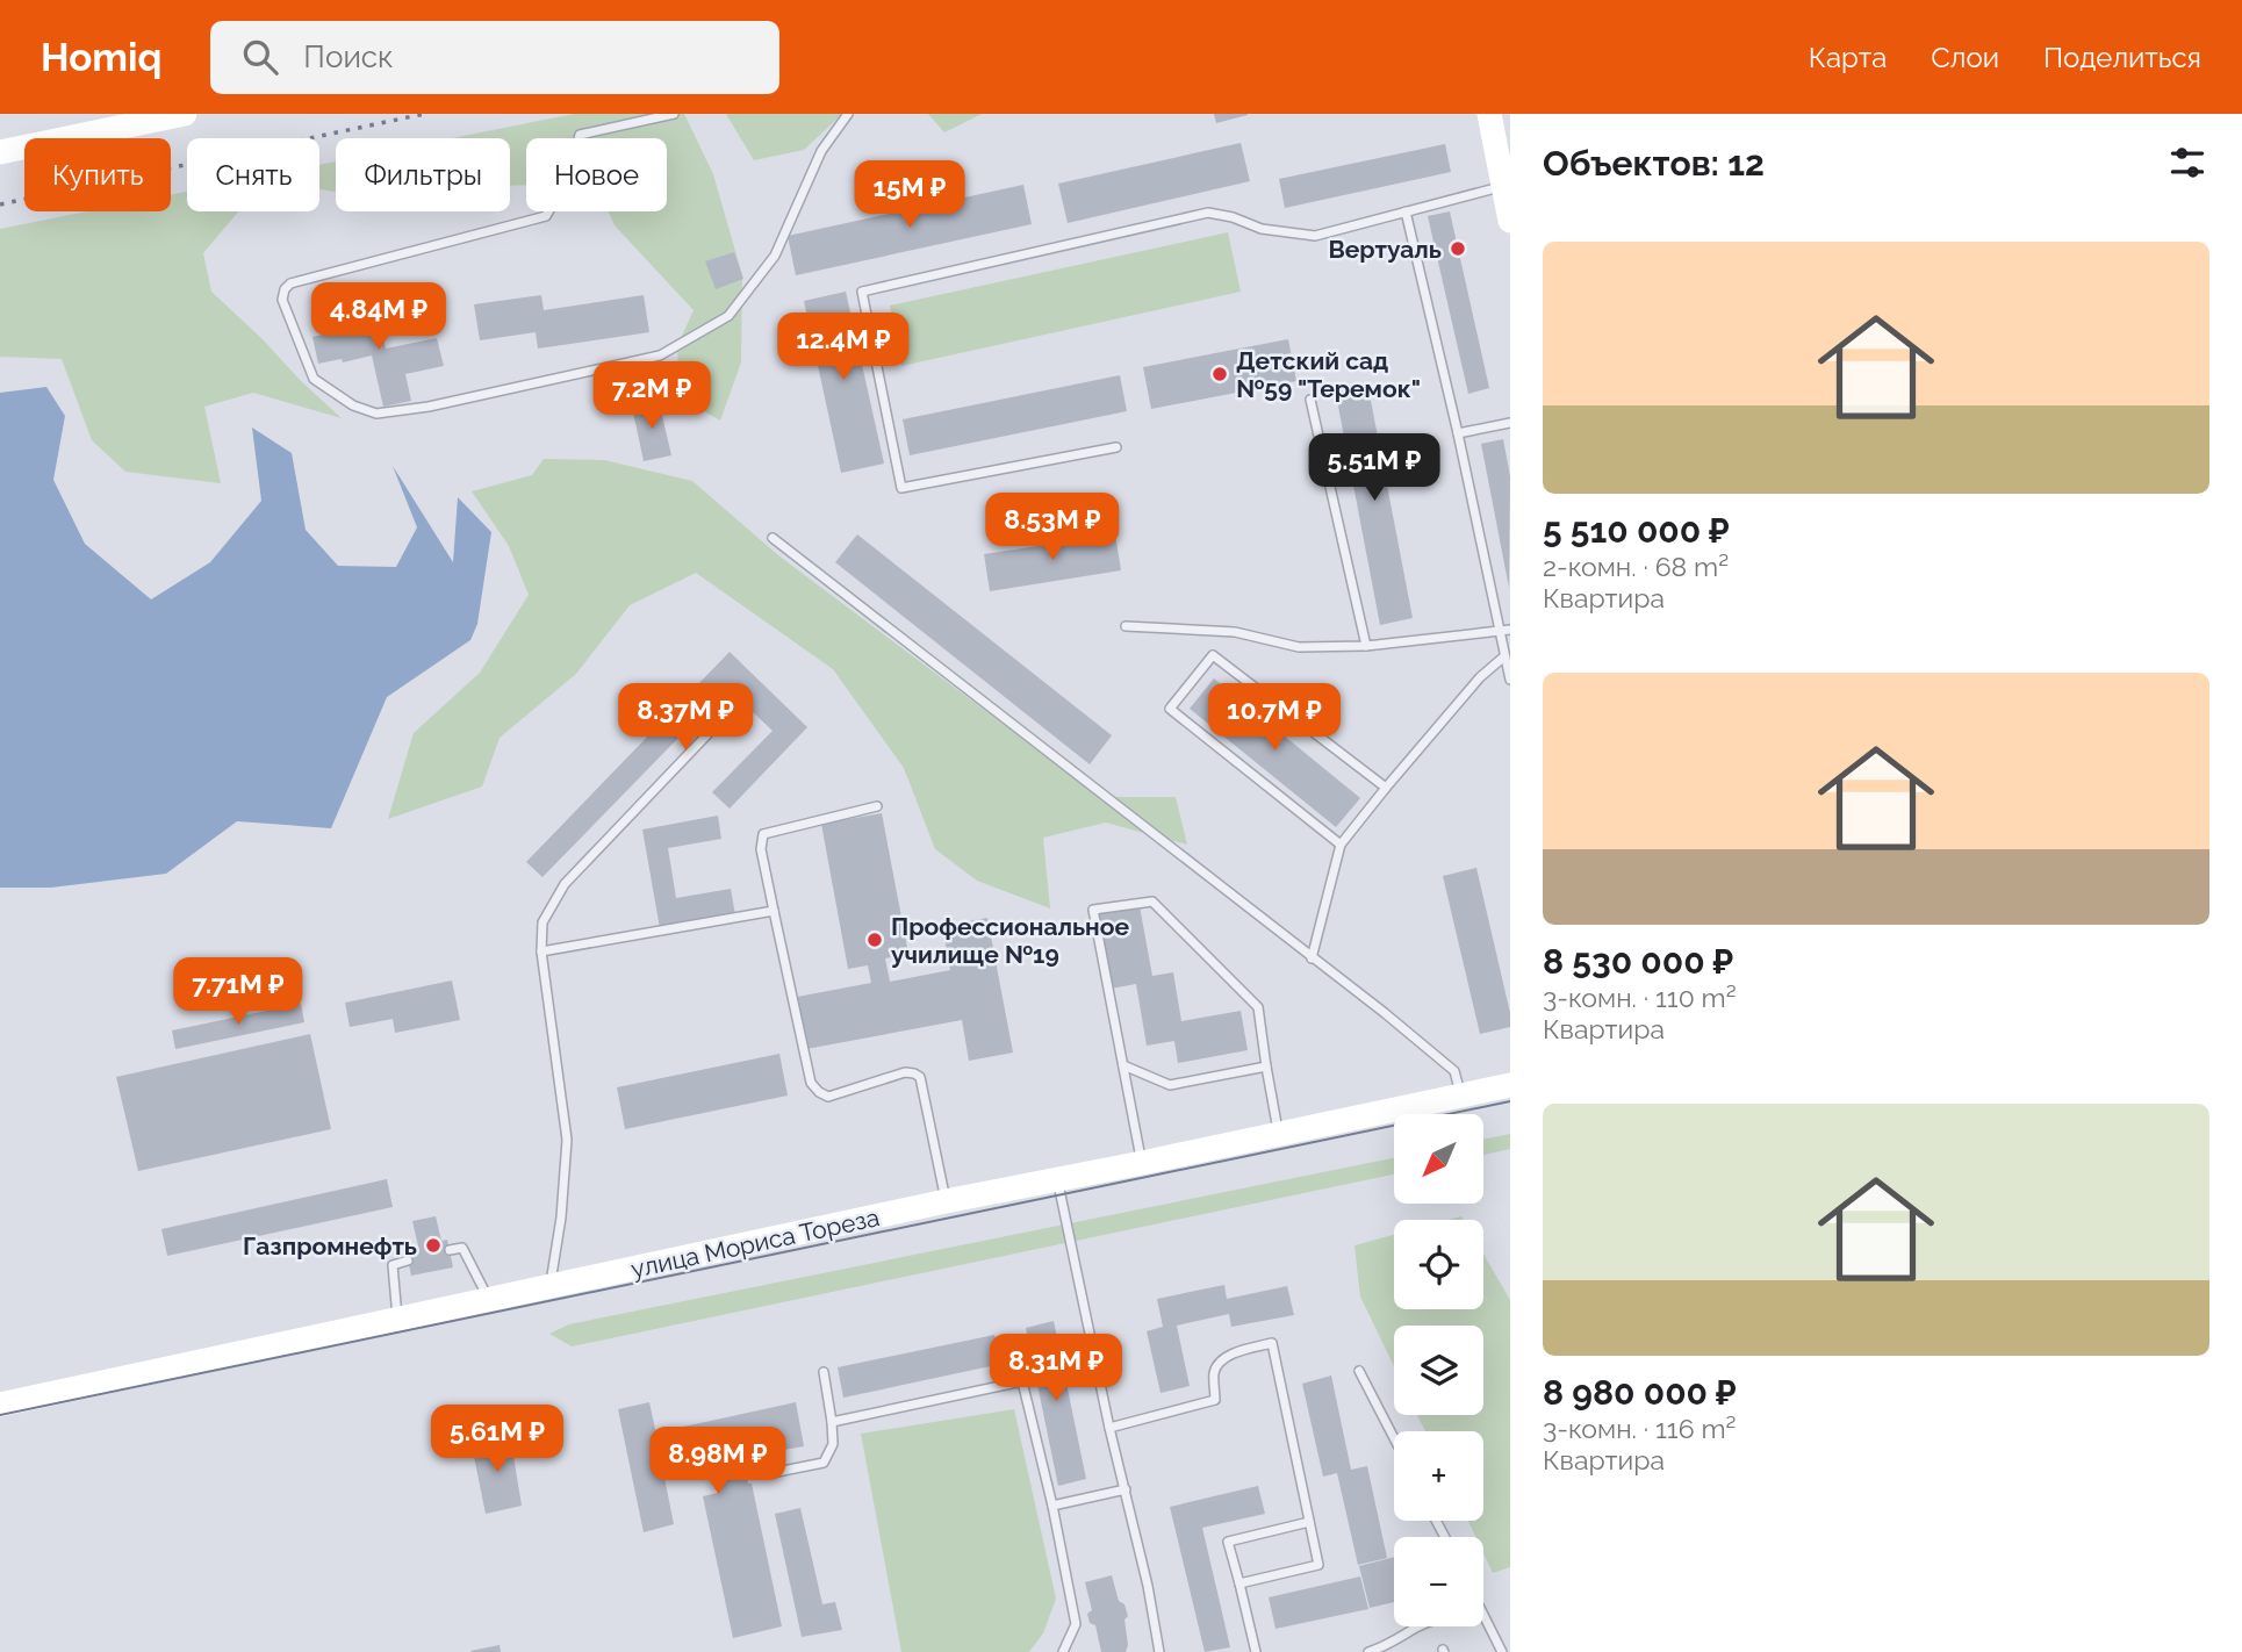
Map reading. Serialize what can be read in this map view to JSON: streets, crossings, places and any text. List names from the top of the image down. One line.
{"streets":{"street":["улица Мориса Тореза"]},"places":["Вертуаль","Детский сад №59 \"Теремок\"","Профессиональное училище №19","Газпромнефть"],"north":"bottom left","page":{"header":"Homiq","search":"Поиск","nav":["Карта","Слои","Поделиться"],"heading":"Объектов: 12","chip":["Купить","Снять","Фильтры","Новое"],"price":["15M ₽","4.84M ₽","12.4M ₽","7.2M ₽","5.51M ₽","8.53M ₽","8.37M ₽","10.7M ₽","7.71M ₽","8.31M ₽","5.61M ₽","8.98M ₽"],"list":[{"name":"5 510 000 ₽","note":"2-комн. · 68 m² · Квартира"},{"name":"8 530 000 ₽","note":"3-комн. · 110 m² · Квартира"},{"name":"8 980 000 ₽","note":"3-комн. · 116 m² · Квартира"}],"map_buttons":["+","−"]}}
